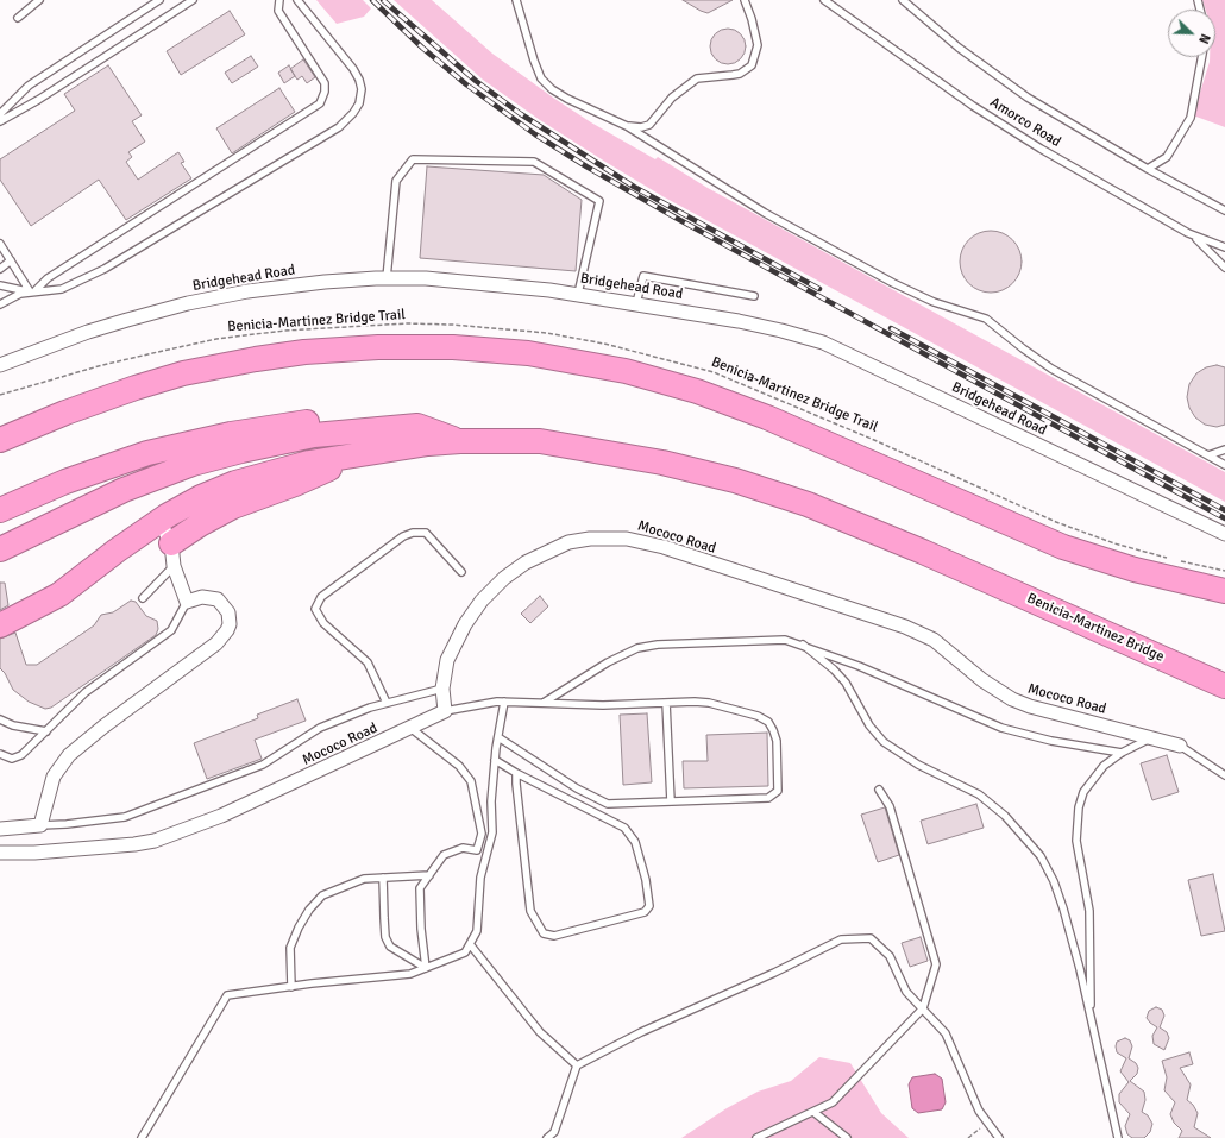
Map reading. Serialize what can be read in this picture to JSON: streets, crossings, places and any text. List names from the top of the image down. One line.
{"streets":{"highway":["Benicia-Martinez Bridge"],"street":["Bridgehead Road","Mococo Road"],"lane":["Amorco Road"],"path":["Benicia-Martinez Bridge Trail"]},"north":"bottom right"}
